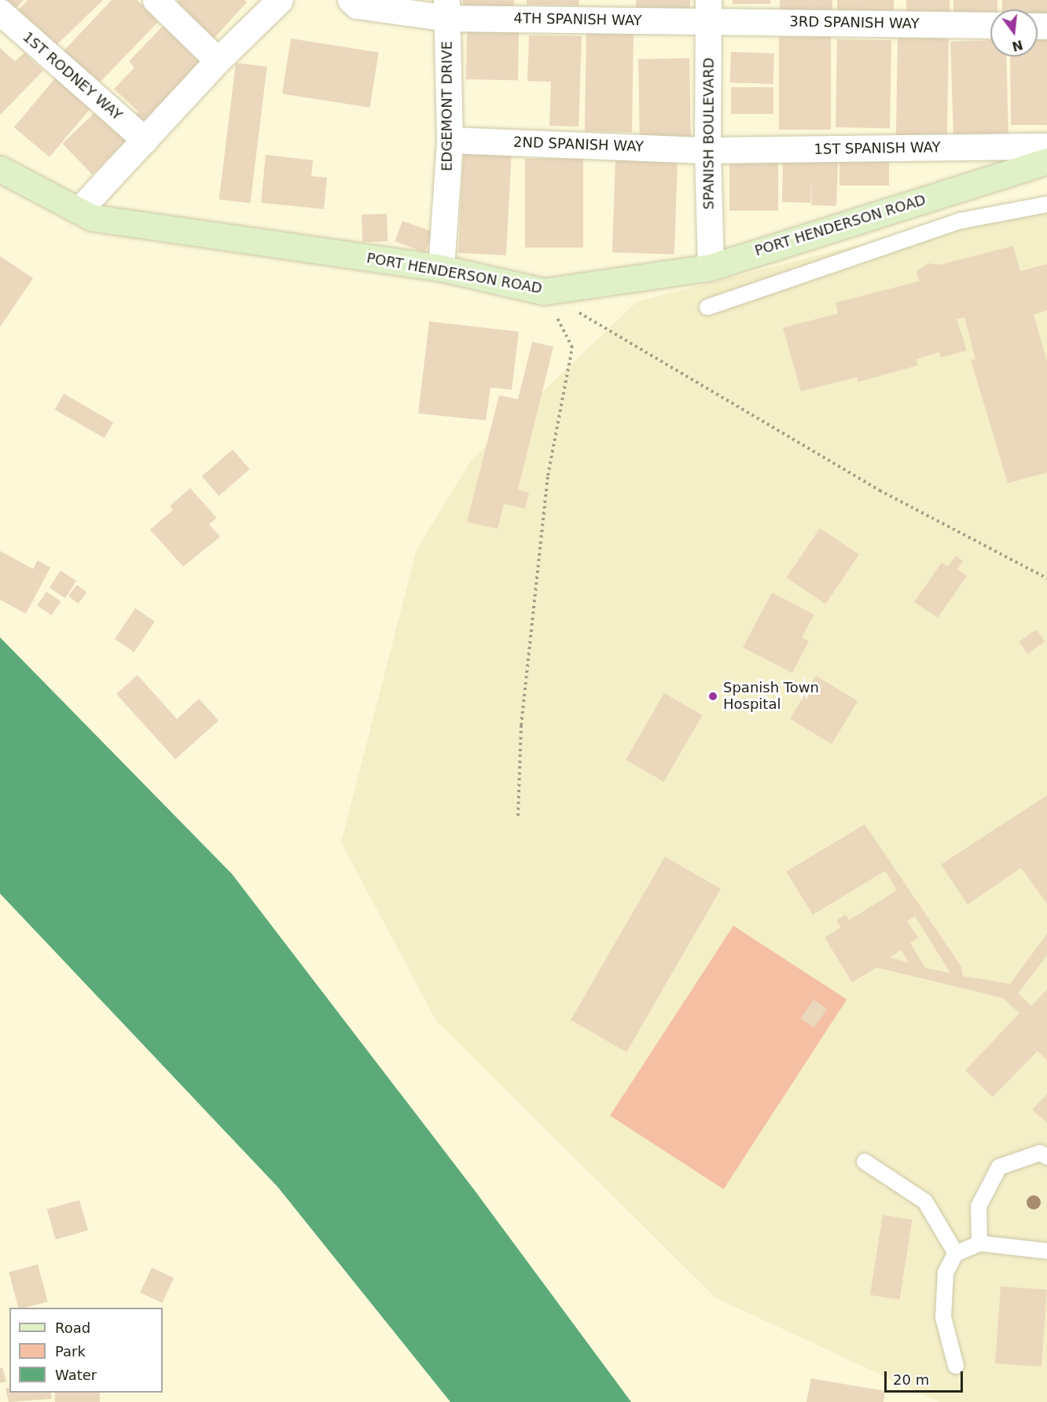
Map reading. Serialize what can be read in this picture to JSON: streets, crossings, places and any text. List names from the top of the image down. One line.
{"streets":{"street":["4TH SPANISH WAY","3RD SPANISH WAY","1ST RODNEY WAY","EDGEMONT DRIVE","SPANISH BOULEVARD","2ND SPANISH WAY","1ST SPANISH WAY","PORT HENDERSON ROAD"]},"crossings":[["4TH SPANISH WAY","3RD SPANISH WAY"],["4TH SPANISH WAY","EDGEMONT DRIVE"],["4TH SPANISH WAY","SPANISH BOULEVARD"],["3RD SPANISH WAY","SPANISH BOULEVARD"],["EDGEMONT DRIVE","2ND SPANISH WAY"],["EDGEMONT DRIVE","PORT HENDERSON ROAD"],["SPANISH BOULEVARD","2ND SPANISH WAY"],["SPANISH BOULEVARD","1ST SPANISH WAY"],["SPANISH BOULEVARD","PORT HENDERSON ROAD"],["2ND SPANISH WAY","1ST SPANISH WAY"]],"places":["Spanish Town Hospital"],"legend":["Road","Park","Water"],"scale_bar":"20 m","north":"bottom"}
